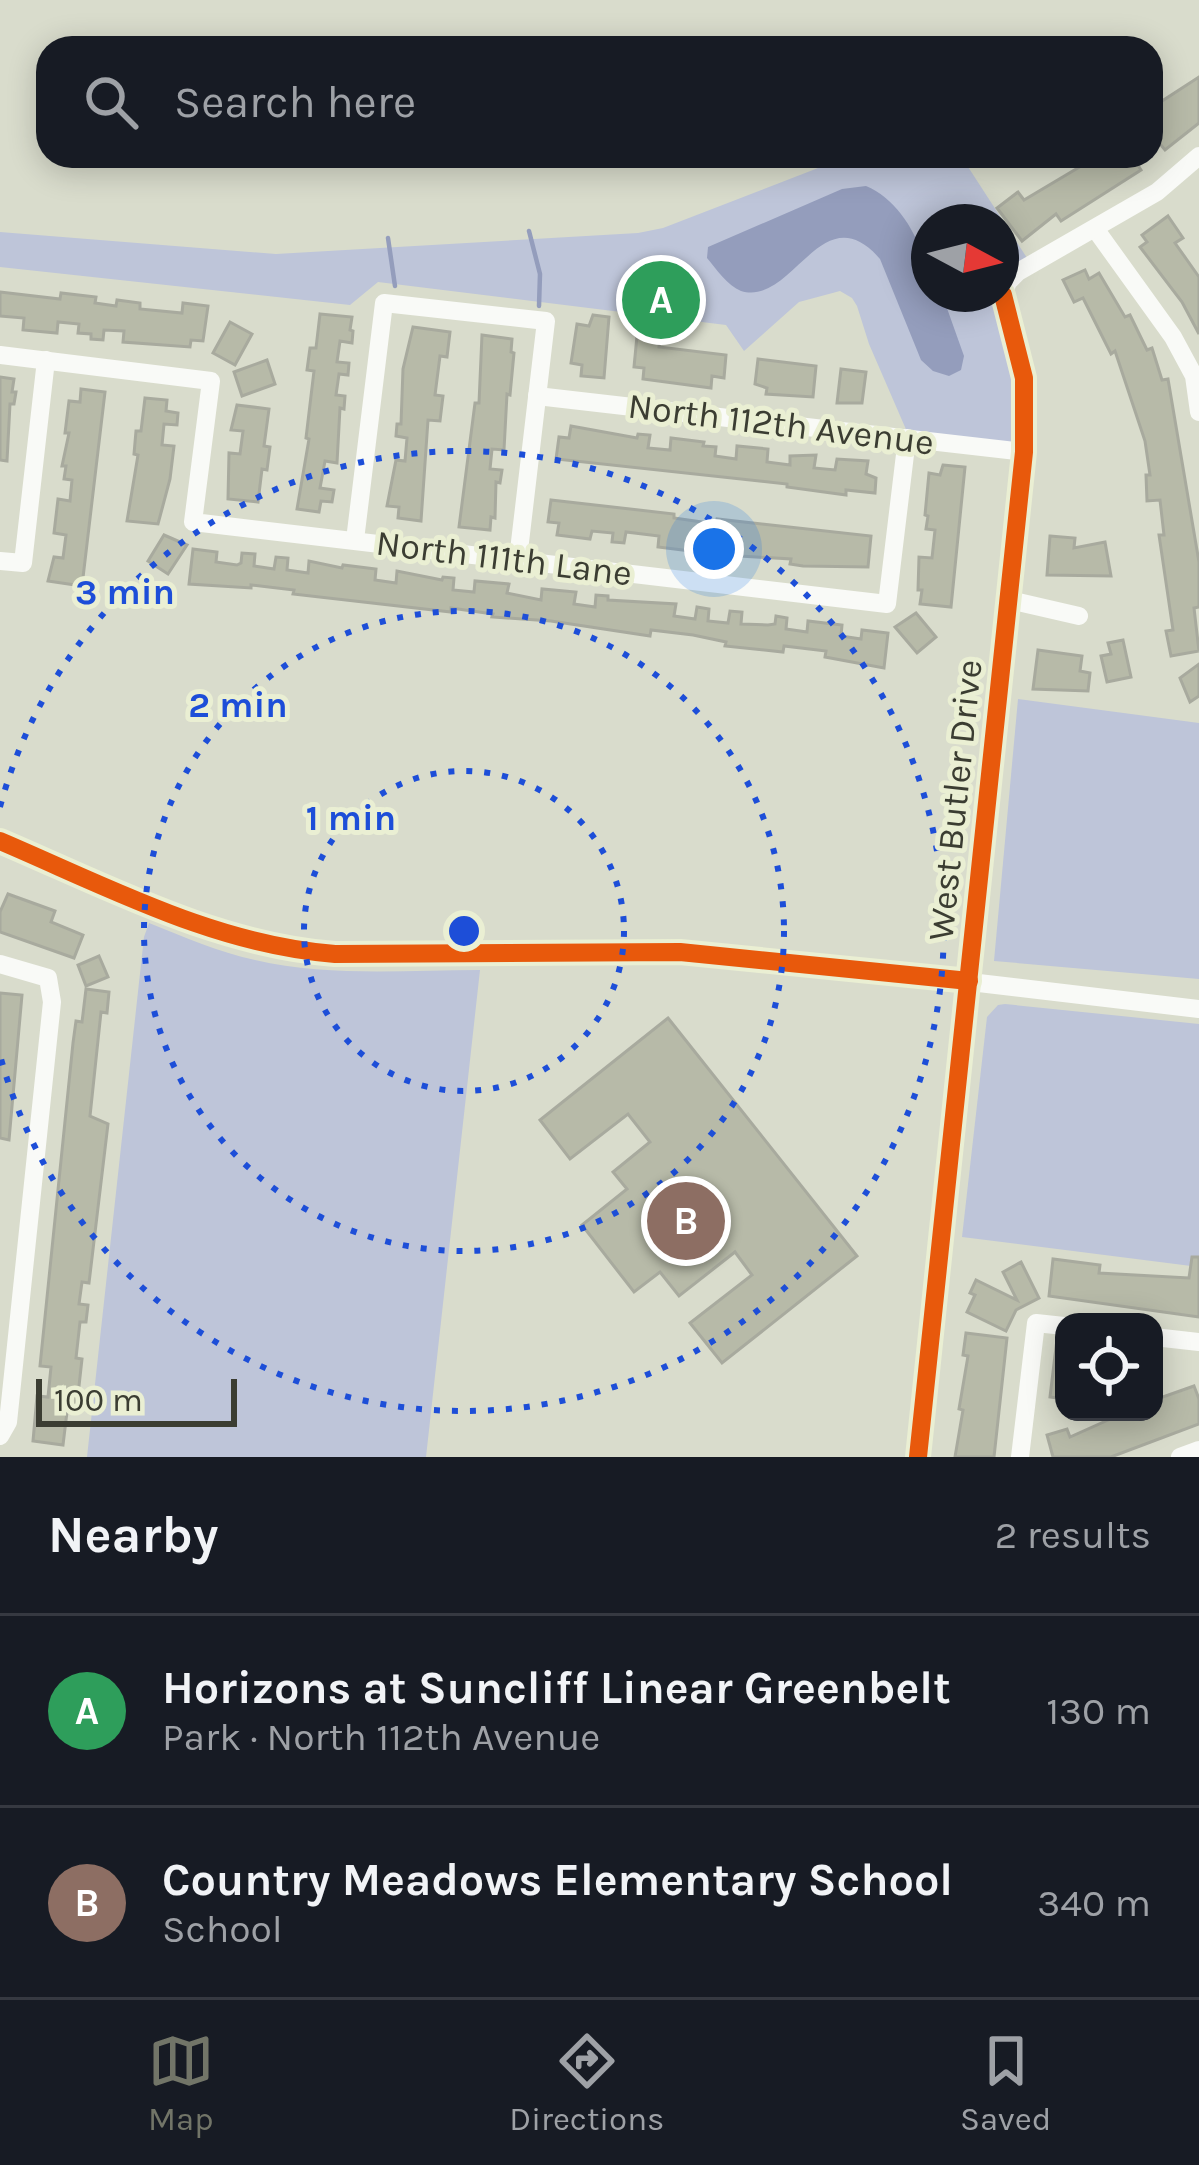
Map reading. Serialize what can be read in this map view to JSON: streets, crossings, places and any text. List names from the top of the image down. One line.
{"streets":{"street":["North 112th Avenue","North 111th Lane","West Butler Drive"]},"crossings":[["North 112th Avenue","North 111th Lane"],["North 112th Avenue","West Butler Drive"]],"scale_bar":"100 m","north":"right","page":{"search":"Search here","pins":["A","B"],"scale":"100 m","heading":["Nearby","2 results"],"list":[{"mark":"A","name":"Horizons at Suncliff Linear Greenbelt","note":"Park · North 112th Avenue","value":"130 m"},{"mark":"B","name":"Country Meadows Elementary School","note":"School","value":"340 m"}],"nav":["Map","Directions","Saved"]},"rings":["3 min","2 min","1 min"]}
